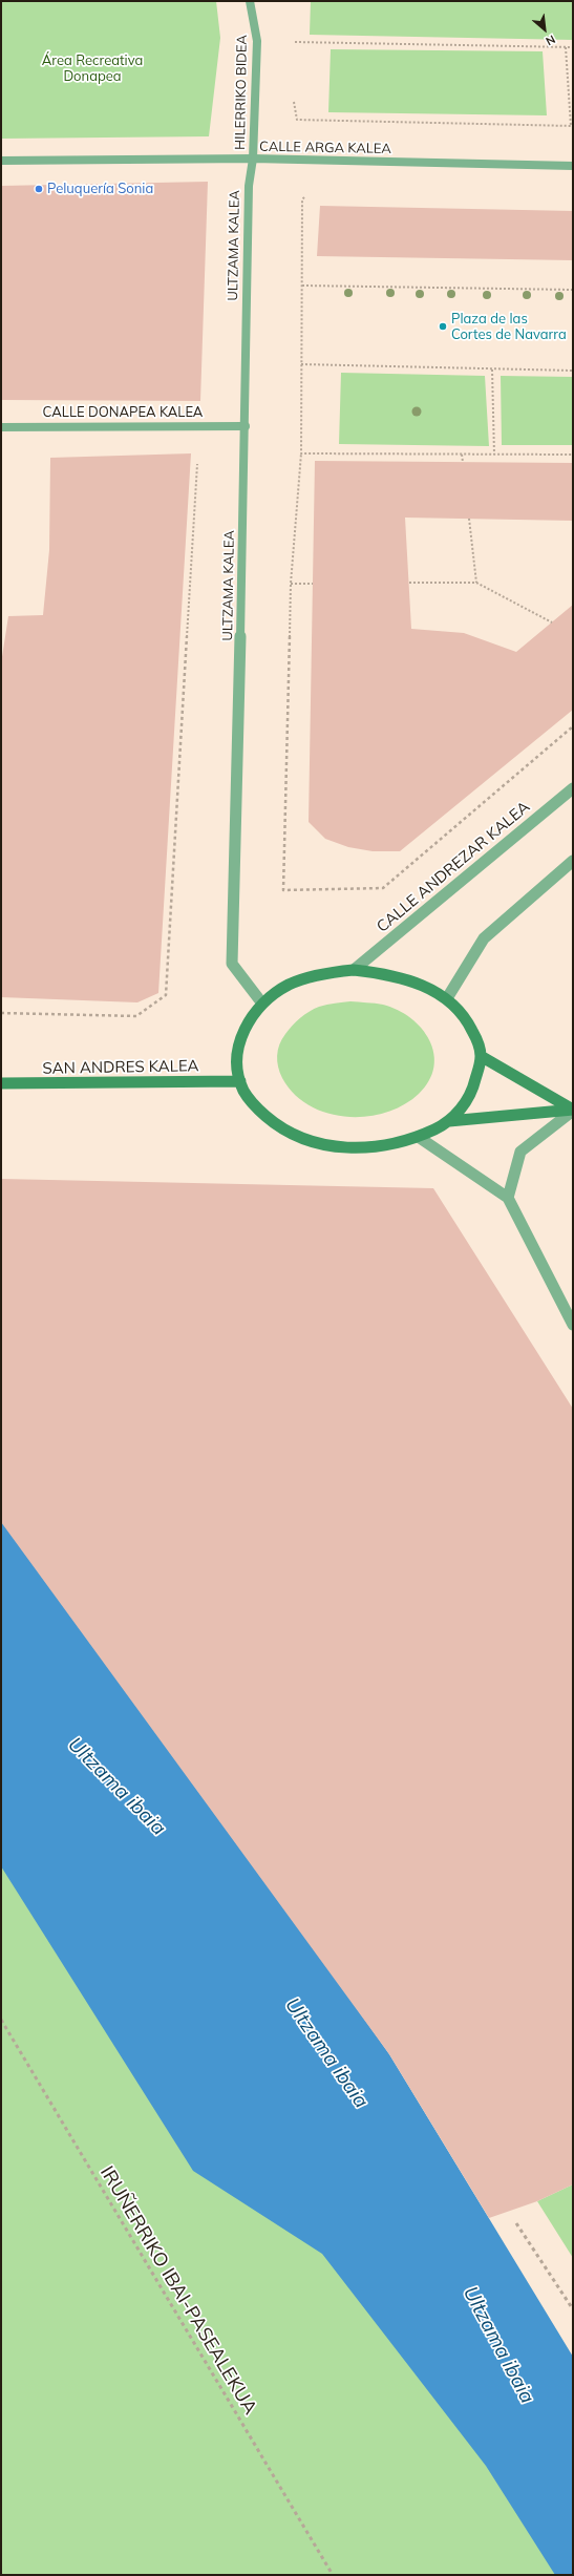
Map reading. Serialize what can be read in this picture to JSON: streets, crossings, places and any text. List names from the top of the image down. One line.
{"streets":{"main road":["SAN ANDRES KALEA"],"street":["HILERRIKO BIDEA","CALLE ARGA KALEA","ULTZAMA KALEA","CALLE DONAPEA KALEA","CALLE ANDREZAR KALEA"],"path":["IRUÑERRIKO IBAI-PASEALEKUA"]},"crossings":[["HILERRIKO BIDEA","CALLE ARGA KALEA"],["HILERRIKO BIDEA","ULTZAMA KALEA"],["CALLE ARGA KALEA","ULTZAMA KALEA"],["ULTZAMA KALEA","CALLE DONAPEA KALEA"]],"water":["Ultzama ibaia"],"parks":["Área Recreativa Donapea"],"places":["Peluquería Sonia","Plaza de las Cortes de Navarra"],"north":"bottom right"}
